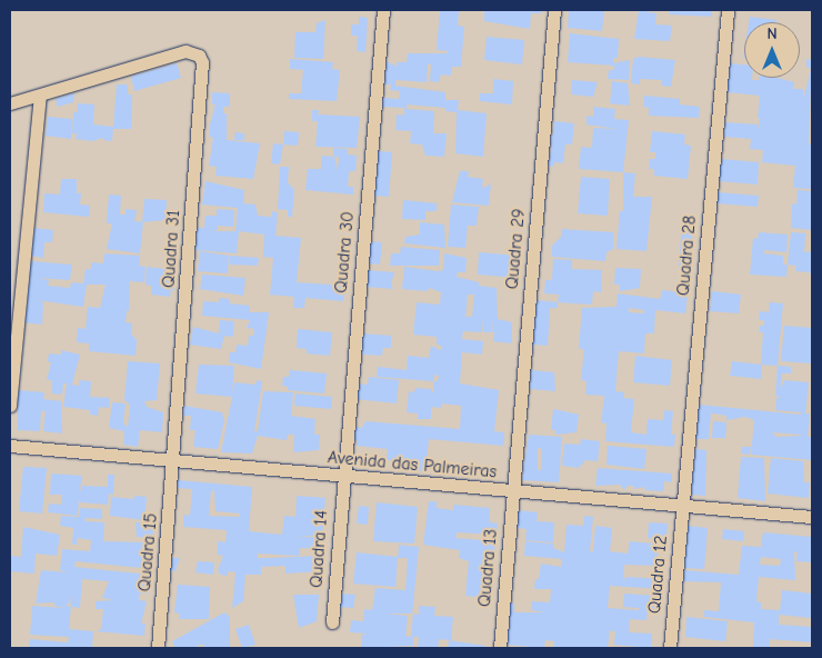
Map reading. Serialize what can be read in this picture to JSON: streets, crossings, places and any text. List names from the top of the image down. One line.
{"streets":{"street":["Quadra 31","Quadra 29","Quadra 30","Quadra 28","Avenida das Palmeiras","Quadra 14","Quadra 15","Quadra 13","Quadra 12"]},"crossings":[["Quadra 31","Avenida das Palmeiras"],["Quadra 31","Quadra 15"],["Quadra 29","Avenida das Palmeiras"],["Quadra 29","Quadra 13"],["Quadra 30","Avenida das Palmeiras"],["Quadra 30","Quadra 14"],["Quadra 28","Avenida das Palmeiras"],["Quadra 28","Quadra 12"],["Avenida das Palmeiras","Quadra 14"],["Avenida das Palmeiras","Quadra 15"],["Avenida das Palmeiras","Quadra 13"],["Avenida das Palmeiras","Quadra 12"]],"north":"top"}
